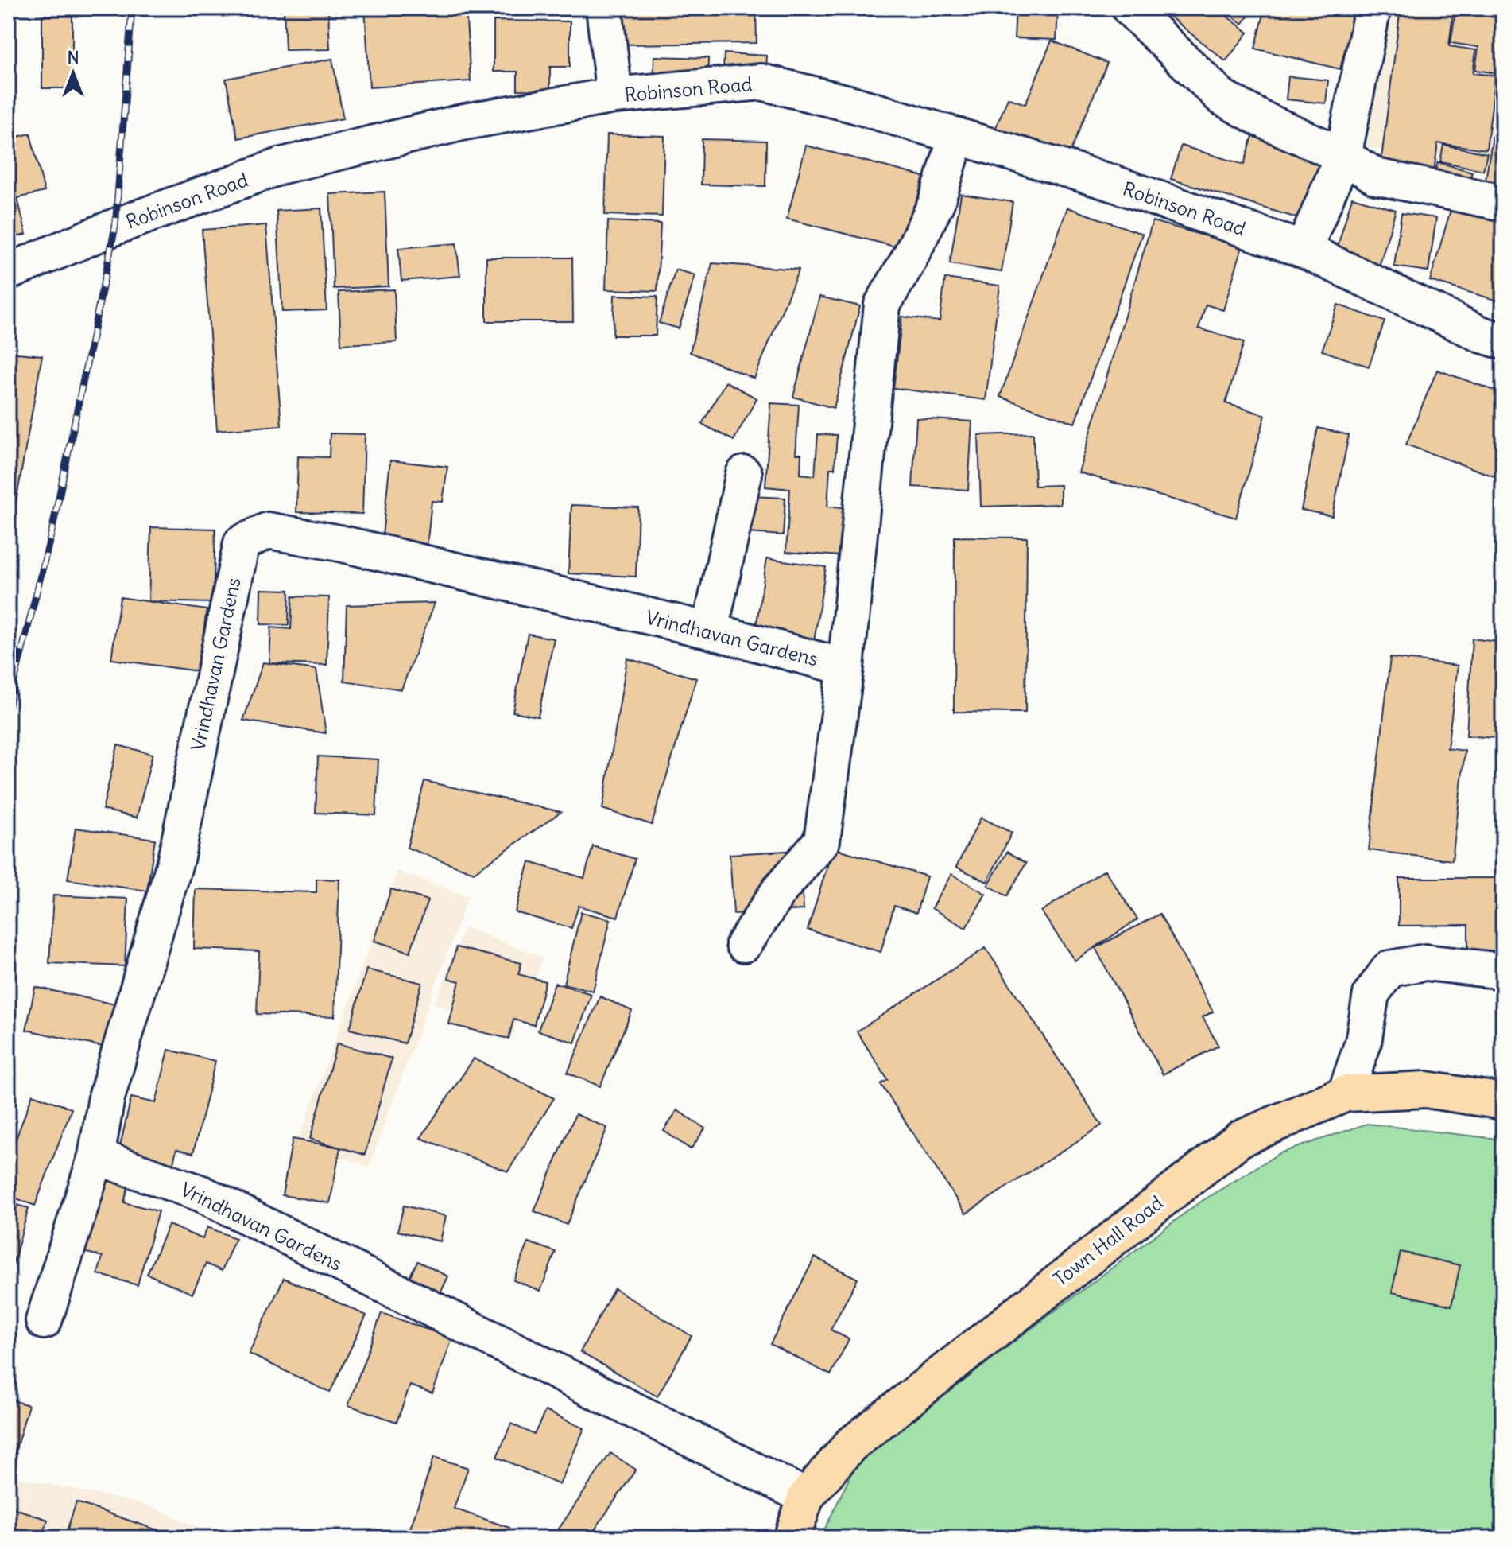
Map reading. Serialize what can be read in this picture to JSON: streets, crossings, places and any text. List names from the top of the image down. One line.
{"streets":{"main road":["Town Hall Road"],"street":["Robinson Road","Vrindhavan Gardens"]},"crossings":[["Robinson Road","Vrindhavan Gardens"],["Vrindhavan Gardens","Town Hall Road"]],"north":"top"}
